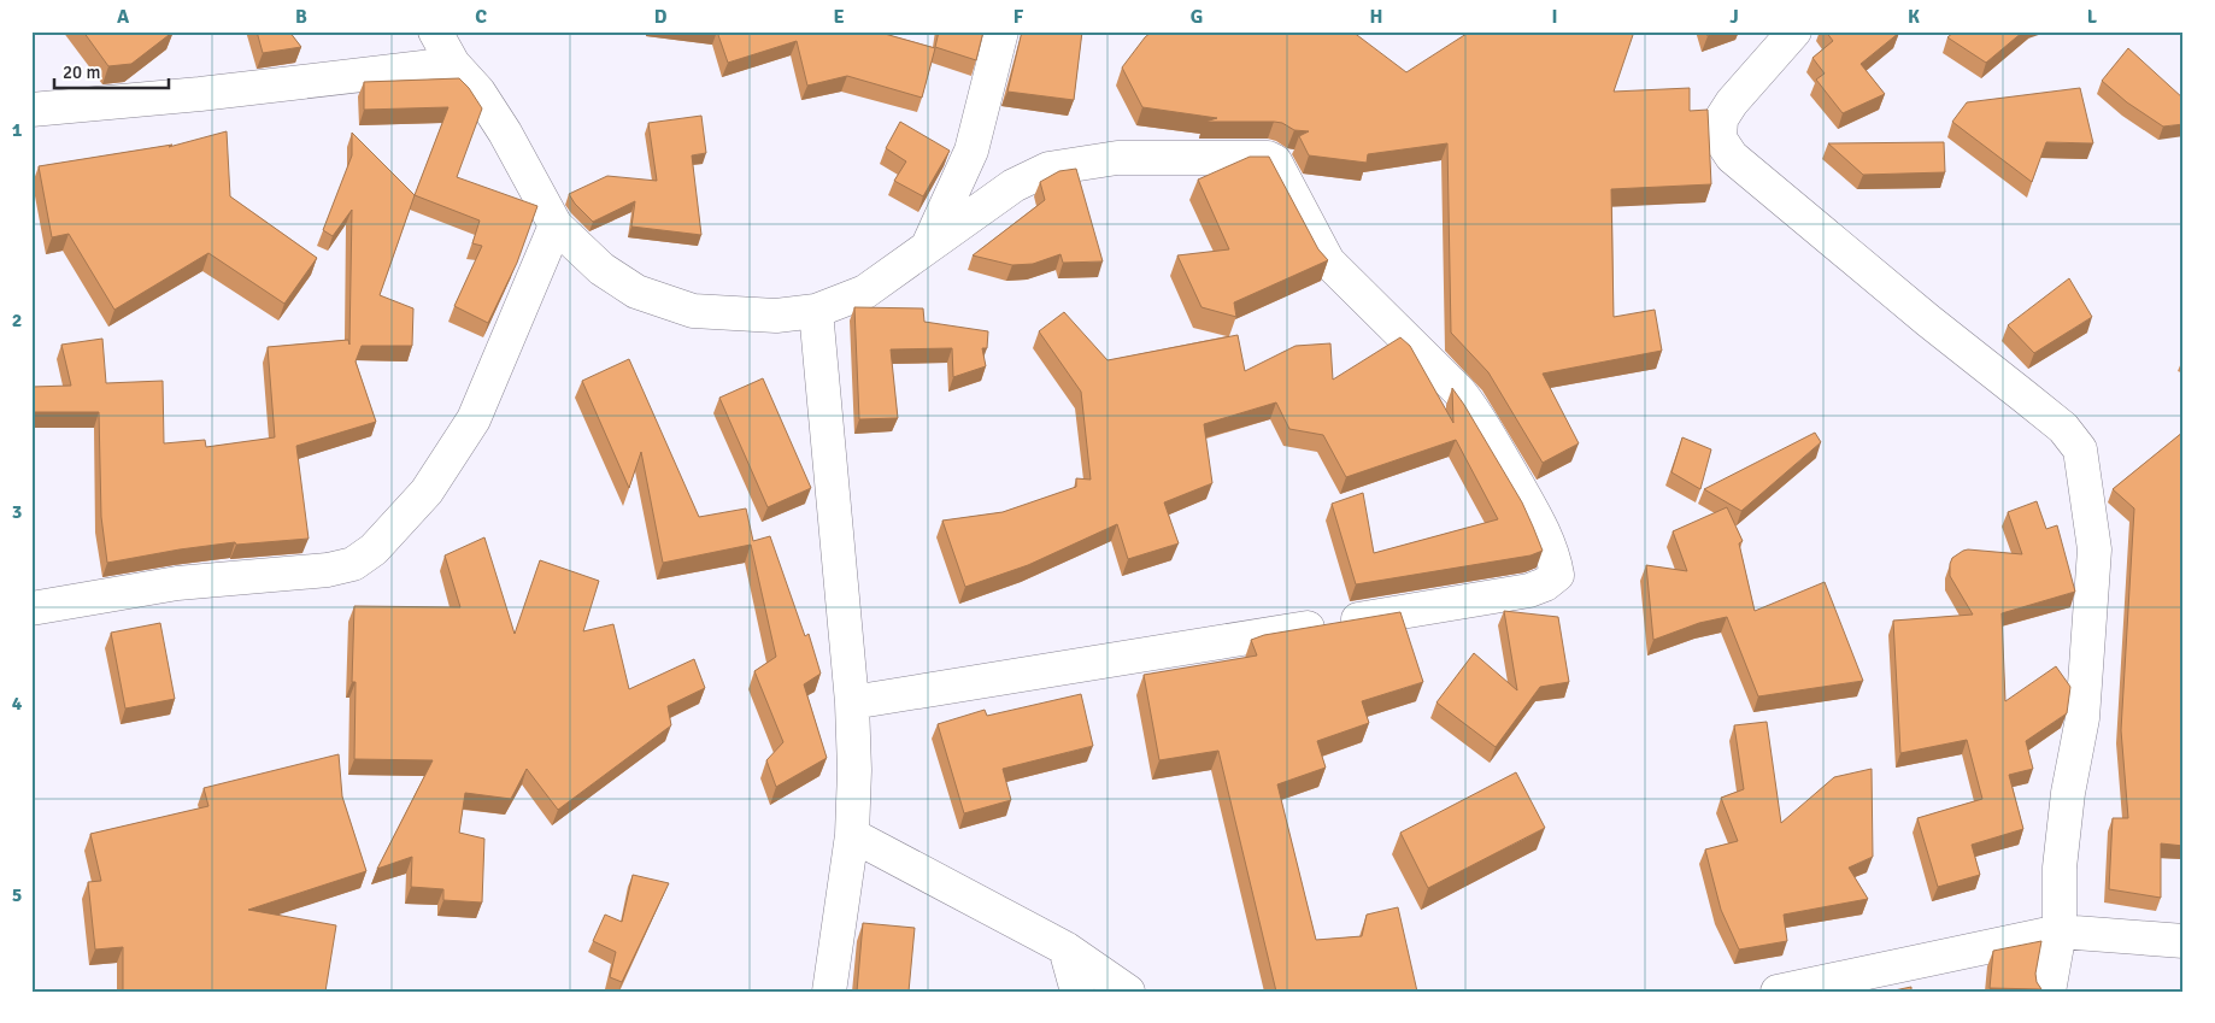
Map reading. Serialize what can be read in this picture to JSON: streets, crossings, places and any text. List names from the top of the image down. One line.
{"scale_bar":"20 m","grid":{"columns":["A","B","C","D","E","F","G","H","I","J","K","L"],"rows":["1","2","3","4","5"]}}
